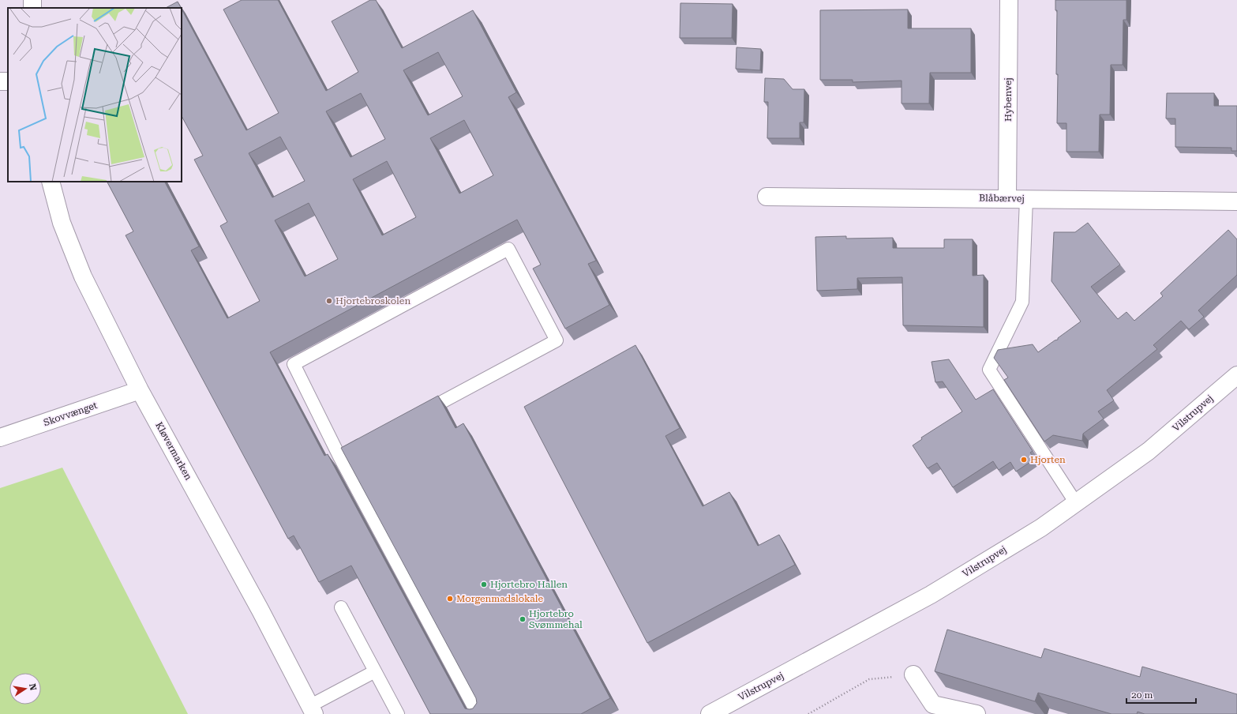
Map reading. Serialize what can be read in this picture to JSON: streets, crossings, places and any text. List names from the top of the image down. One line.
{"streets":{"street":["Hybenvej","Blåbærvej","Vilstrupvej","Skovvænget","Kløvermarken"]},"crossings":[["Hybenvej","Blåbærvej"],["Skovvænget","Kløvermarken"]],"places":["Hjortebroskolen","Hjorten","Hjortebro Hallen","Morgenmadslokale","Hjortebro Svømmehal"],"scale_bar":"20 m","north":"right"}
